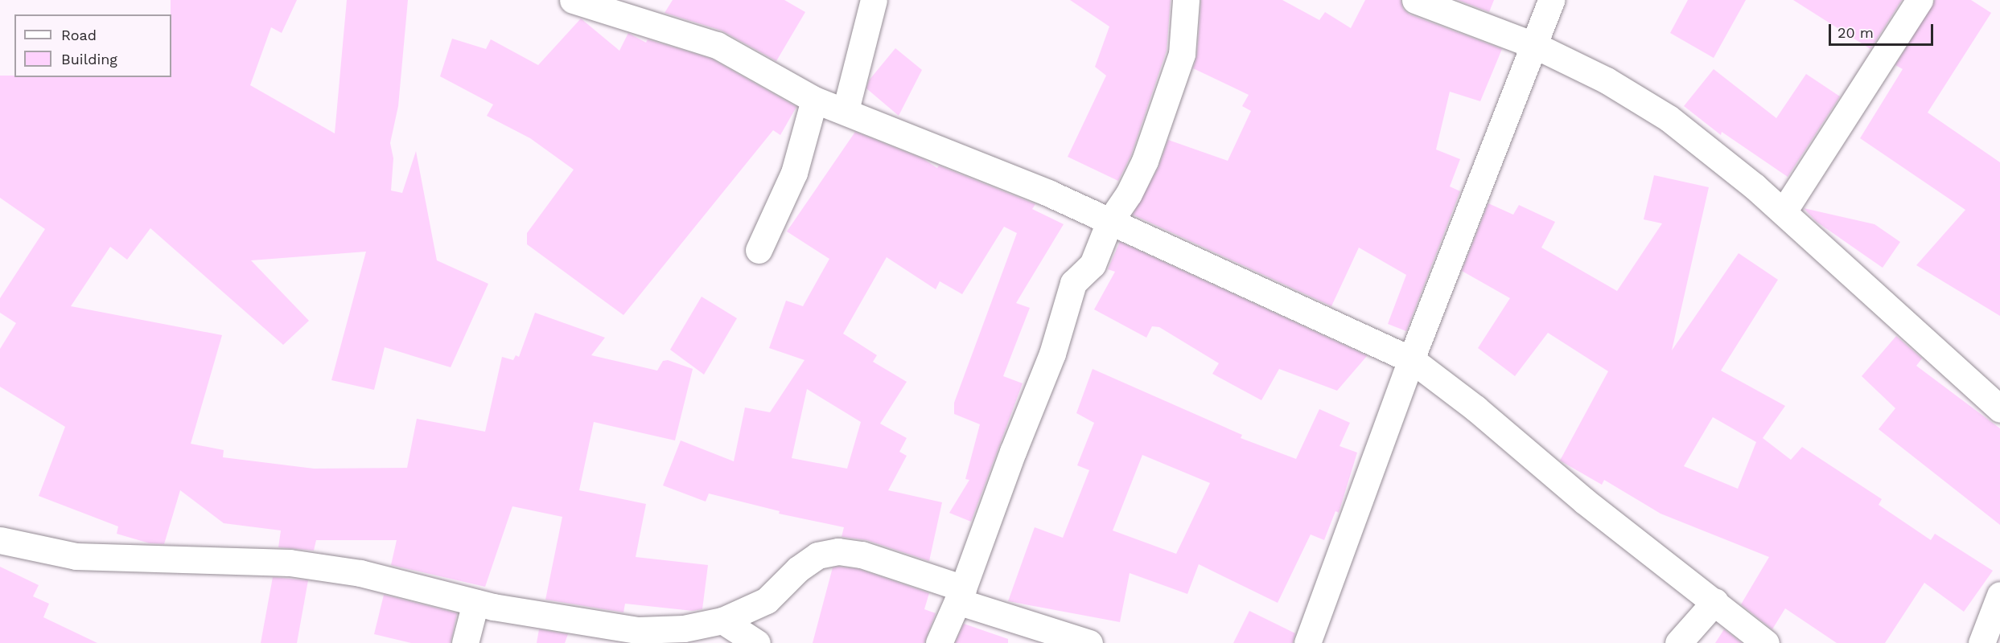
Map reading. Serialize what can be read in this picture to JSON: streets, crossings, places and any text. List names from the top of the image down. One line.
{"legend":["Road","Building"],"scale_bar":"20 m"}
